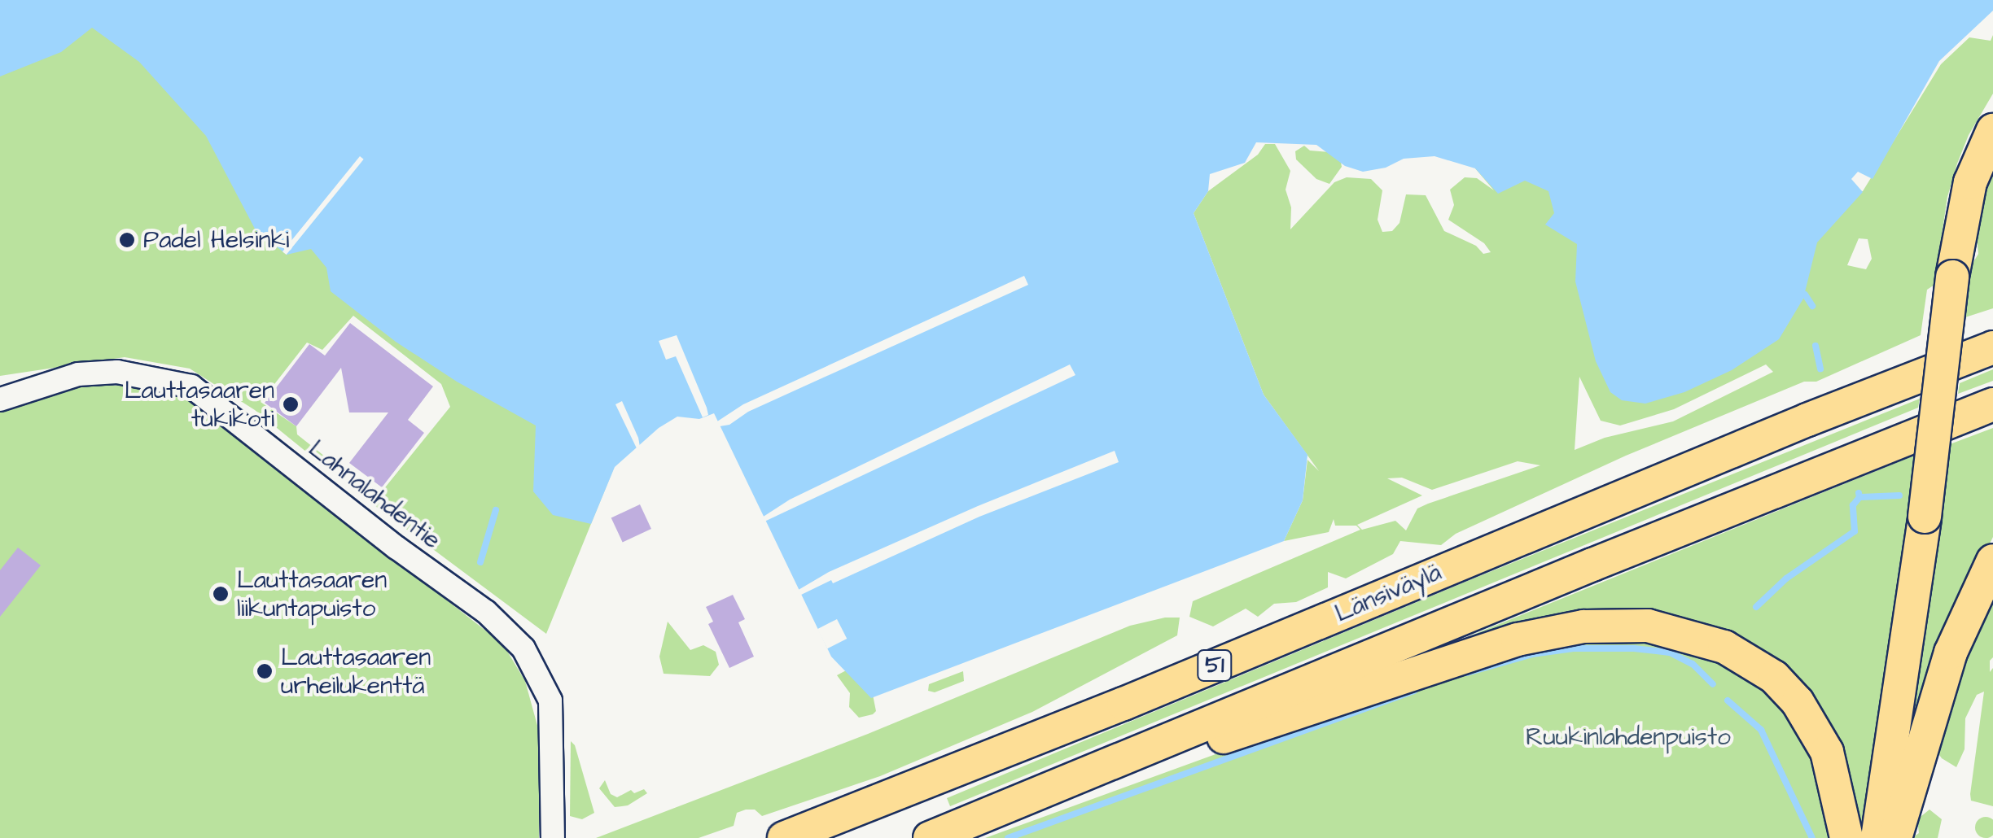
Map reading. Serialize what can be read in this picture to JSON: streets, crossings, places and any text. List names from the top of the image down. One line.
{"streets":{"highway":["Länsiväylä","51"],"street":["Lahnalahdentie"]},"parks":["Ruukinlahdenpuisto"],"places":["Padel Helsinki","Lauttasaaren tukikoti","Lauttasaaren liikuntapuisto","Lauttasaaren urheilukenttä"]}
